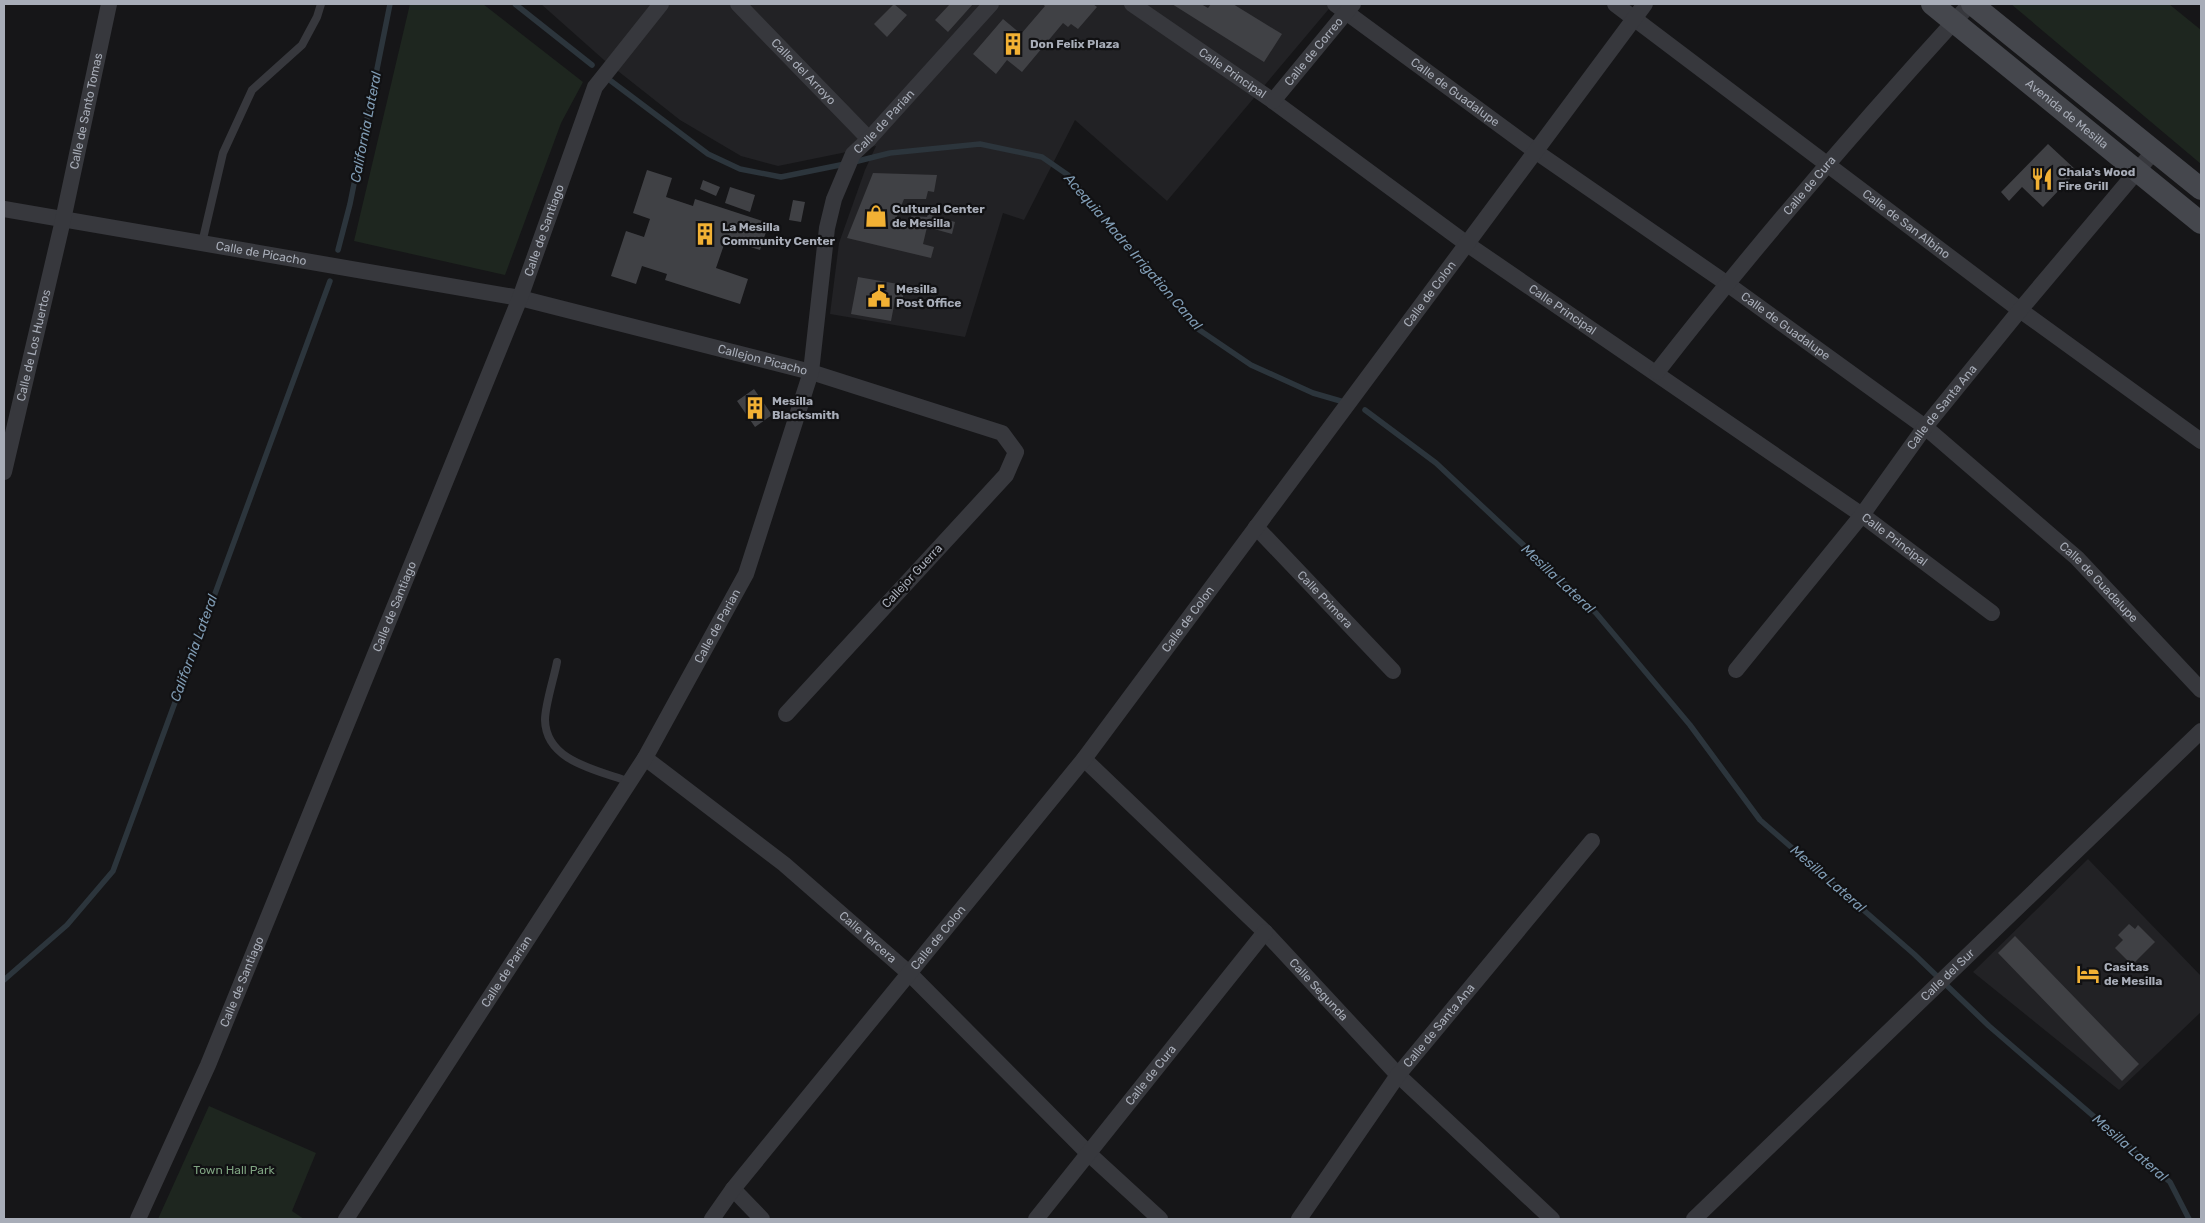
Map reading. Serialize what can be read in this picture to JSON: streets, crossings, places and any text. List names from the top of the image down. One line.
{"streets":{"main road":["Avenida de Mesilla"],"street":["Calle de Correo","Calle del Arroyo","Calle Principal","Calle de Guadalupe","Calle de Santo Tomas","Calle de Parian","Calle de Cura","Calle de San Albino","Calle de Santiago","Calle de Picacho","Calle de Colon","Calle de Los Huertos","Callejon Picacho","Calle de Santa Ana","Callejor Guerra","Calle Primera","Calle Tercera","Calle del Sur","Calle Segunda"]},"crossings":[["Calle de Correo","Calle Principal"],["Calle de Correo","Calle de Guadalupe"],["Calle del Arroyo","Calle de Parian"],["Calle Principal","Calle de Cura"],["Calle Principal","Calle de Colon"],["Calle Principal","Calle de Santa Ana"],["Calle de Guadalupe","Calle de Cura"],["Calle de Guadalupe","Calle de Colon"],["Calle de Guadalupe","Calle de Santa Ana"],["Calle de Santo Tomas","Calle de Picacho"],["Calle de Santo Tomas","Calle de Los Huertos"],["Avenida de Mesilla","Calle de Cura"],["Avenida de Mesilla","Calle de Santa Ana"],["Calle de Parian","Callejon Picacho"],["Calle de Parian","Calle Tercera"],["Calle de Cura","Calle de San Albino"],["Calle de Cura","Calle Tercera"],["Calle de Cura","Calle Segunda"],["Calle de San Albino","Calle de Colon"],["Calle de San Albino","Calle de Santa Ana"],["Calle de Santiago","Calle de Picacho"],["Calle de Santiago","Callejon Picacho"],["Calle de Picacho","Calle de Los Huertos"],["Calle de Picacho","Callejon Picacho"],["Calle de Colon","Calle Primera"],["Calle de Colon","Calle Tercera"],["Calle de Colon","Calle Segunda"],["Callejon Picacho","Callejor Guerra"],["Calle de Santa Ana","Calle Segunda"]],"water":["California Lateral","Acequia Madre Irrigation Canal","Mesilla Lateral"],"parks":["Town Hall Park"],"places":{"building":["Don Felix Plaza","La Mesilla Community Center","Mesilla Blacksmith"],"restaurant":["Chala's Wood Fire Grill"],"shop":["Cultural Center de Mesilla"],"public building":["Mesilla Post Office"],"hotel":["Casitas de Mesilla"]}}
